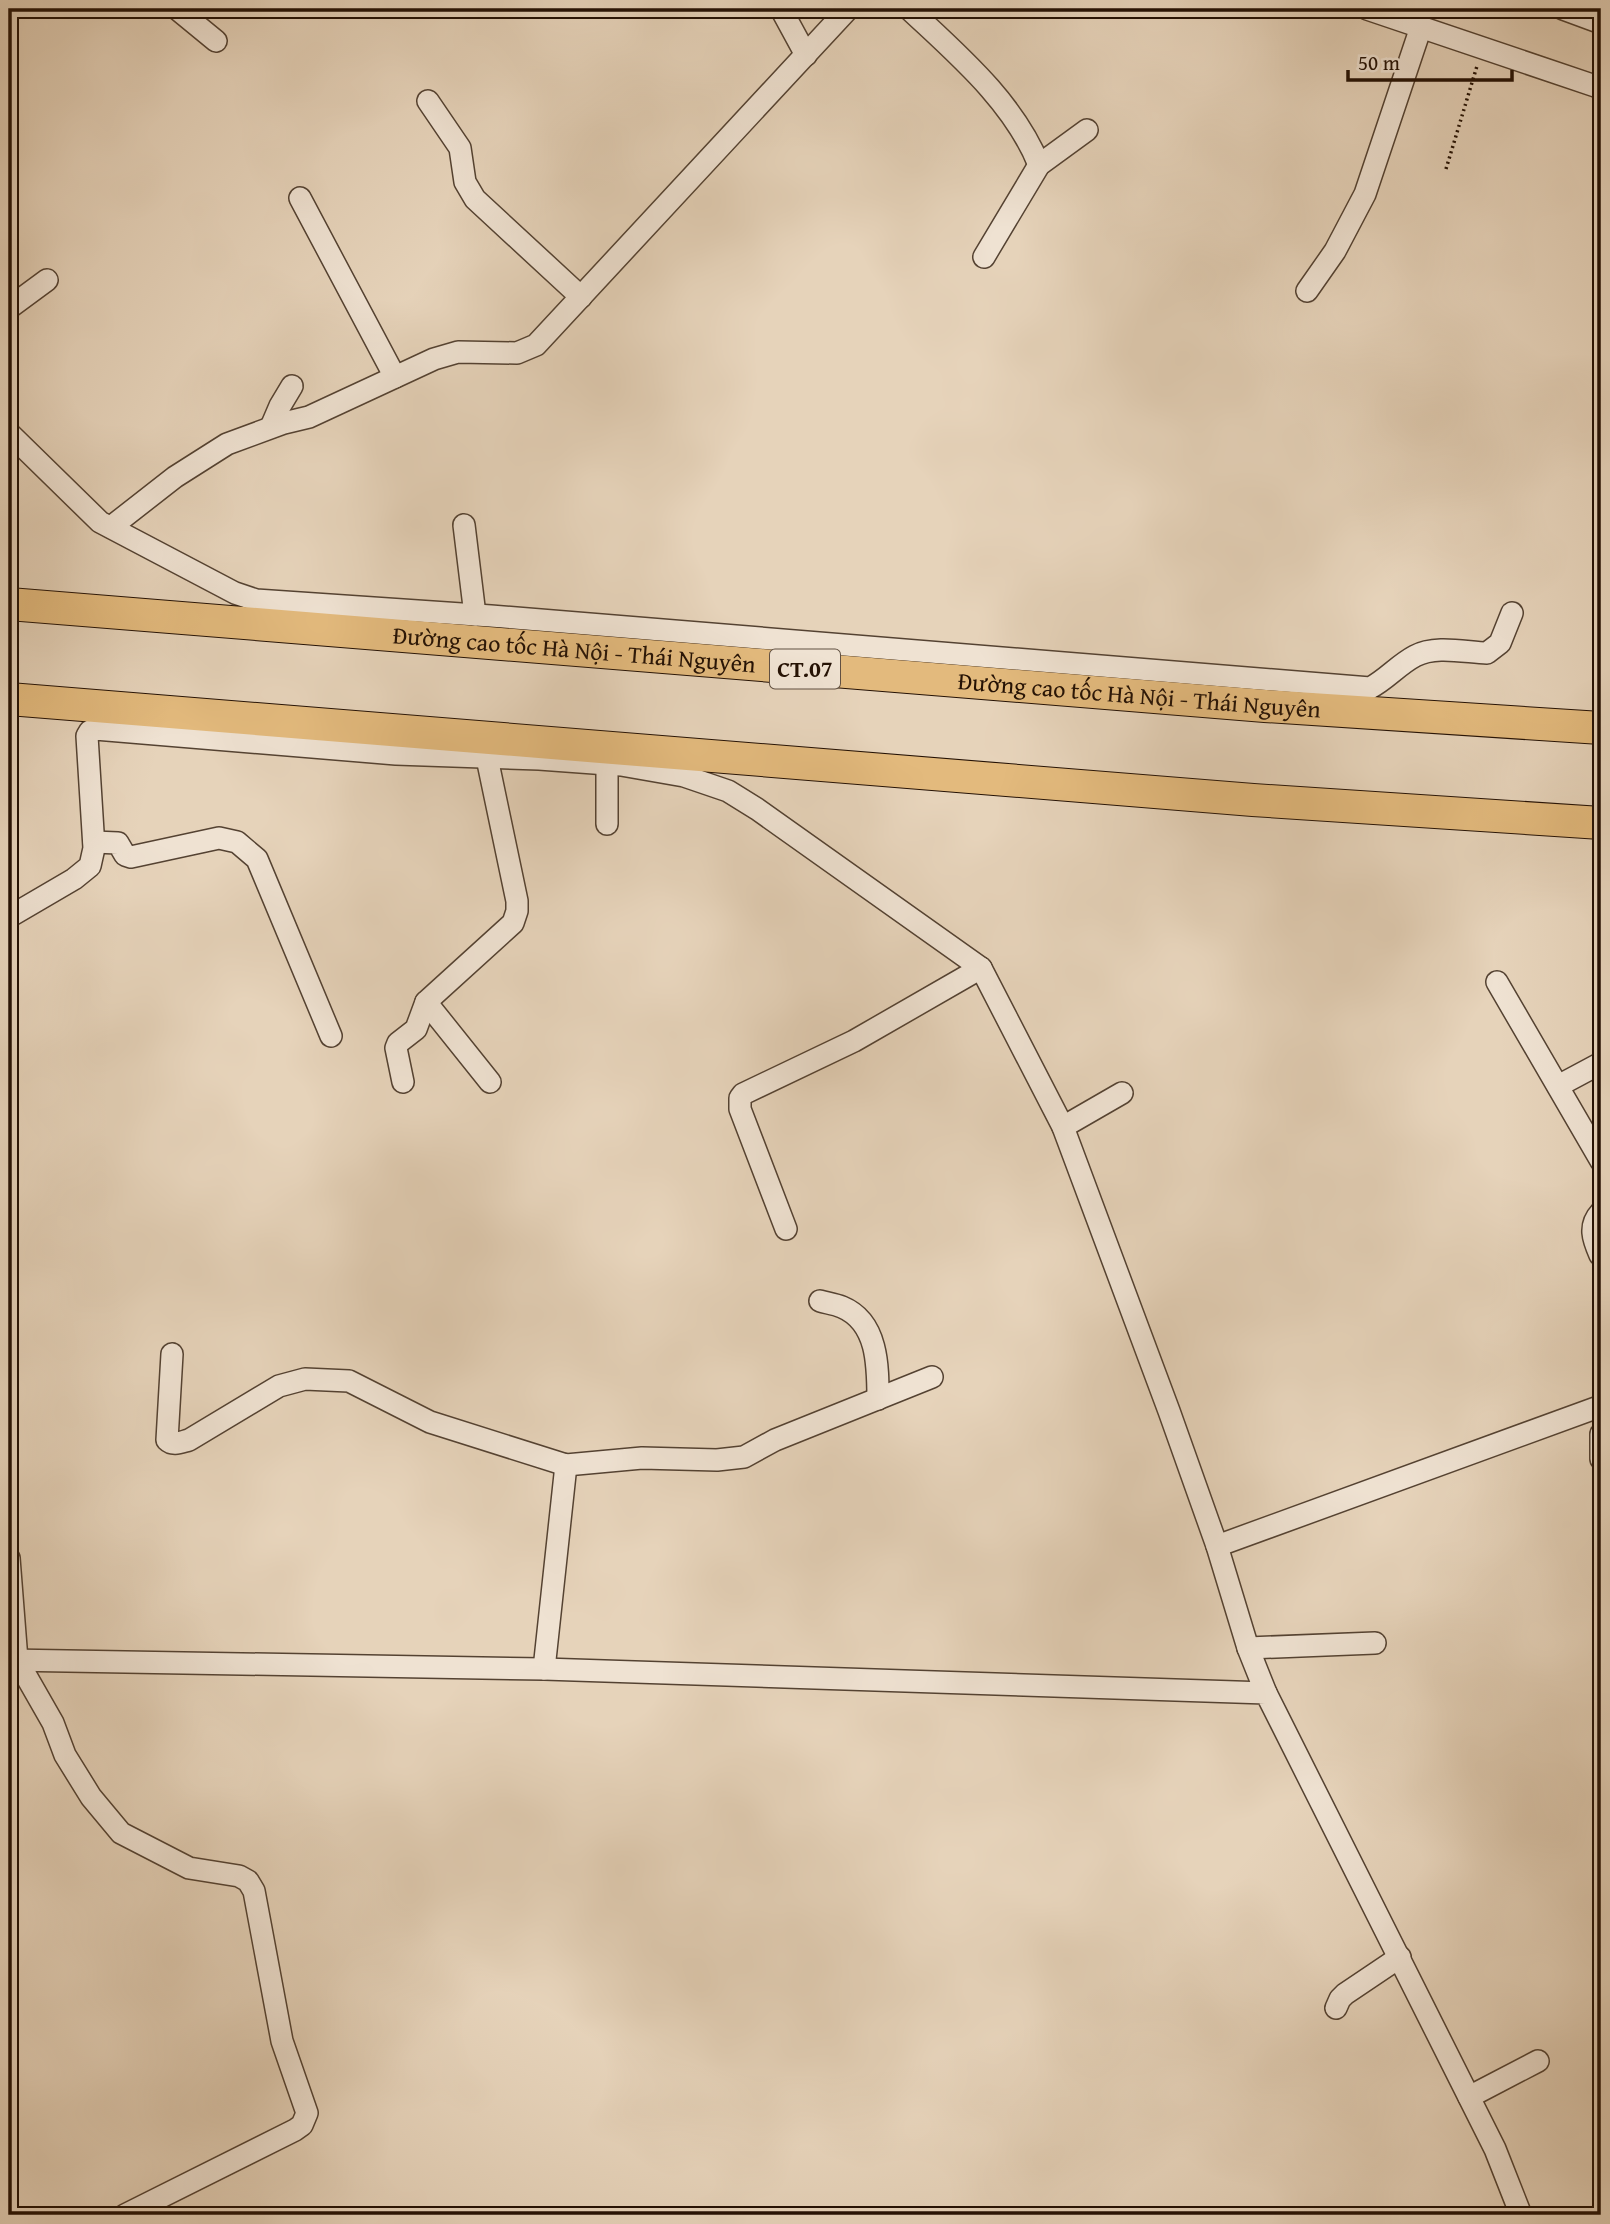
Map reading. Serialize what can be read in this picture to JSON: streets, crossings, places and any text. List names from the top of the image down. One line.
{"streets":{"highway":["Đường cao tốc Hà Nội - Thái Nguyên","CT.07"]},"scale_bar":"50 m"}
